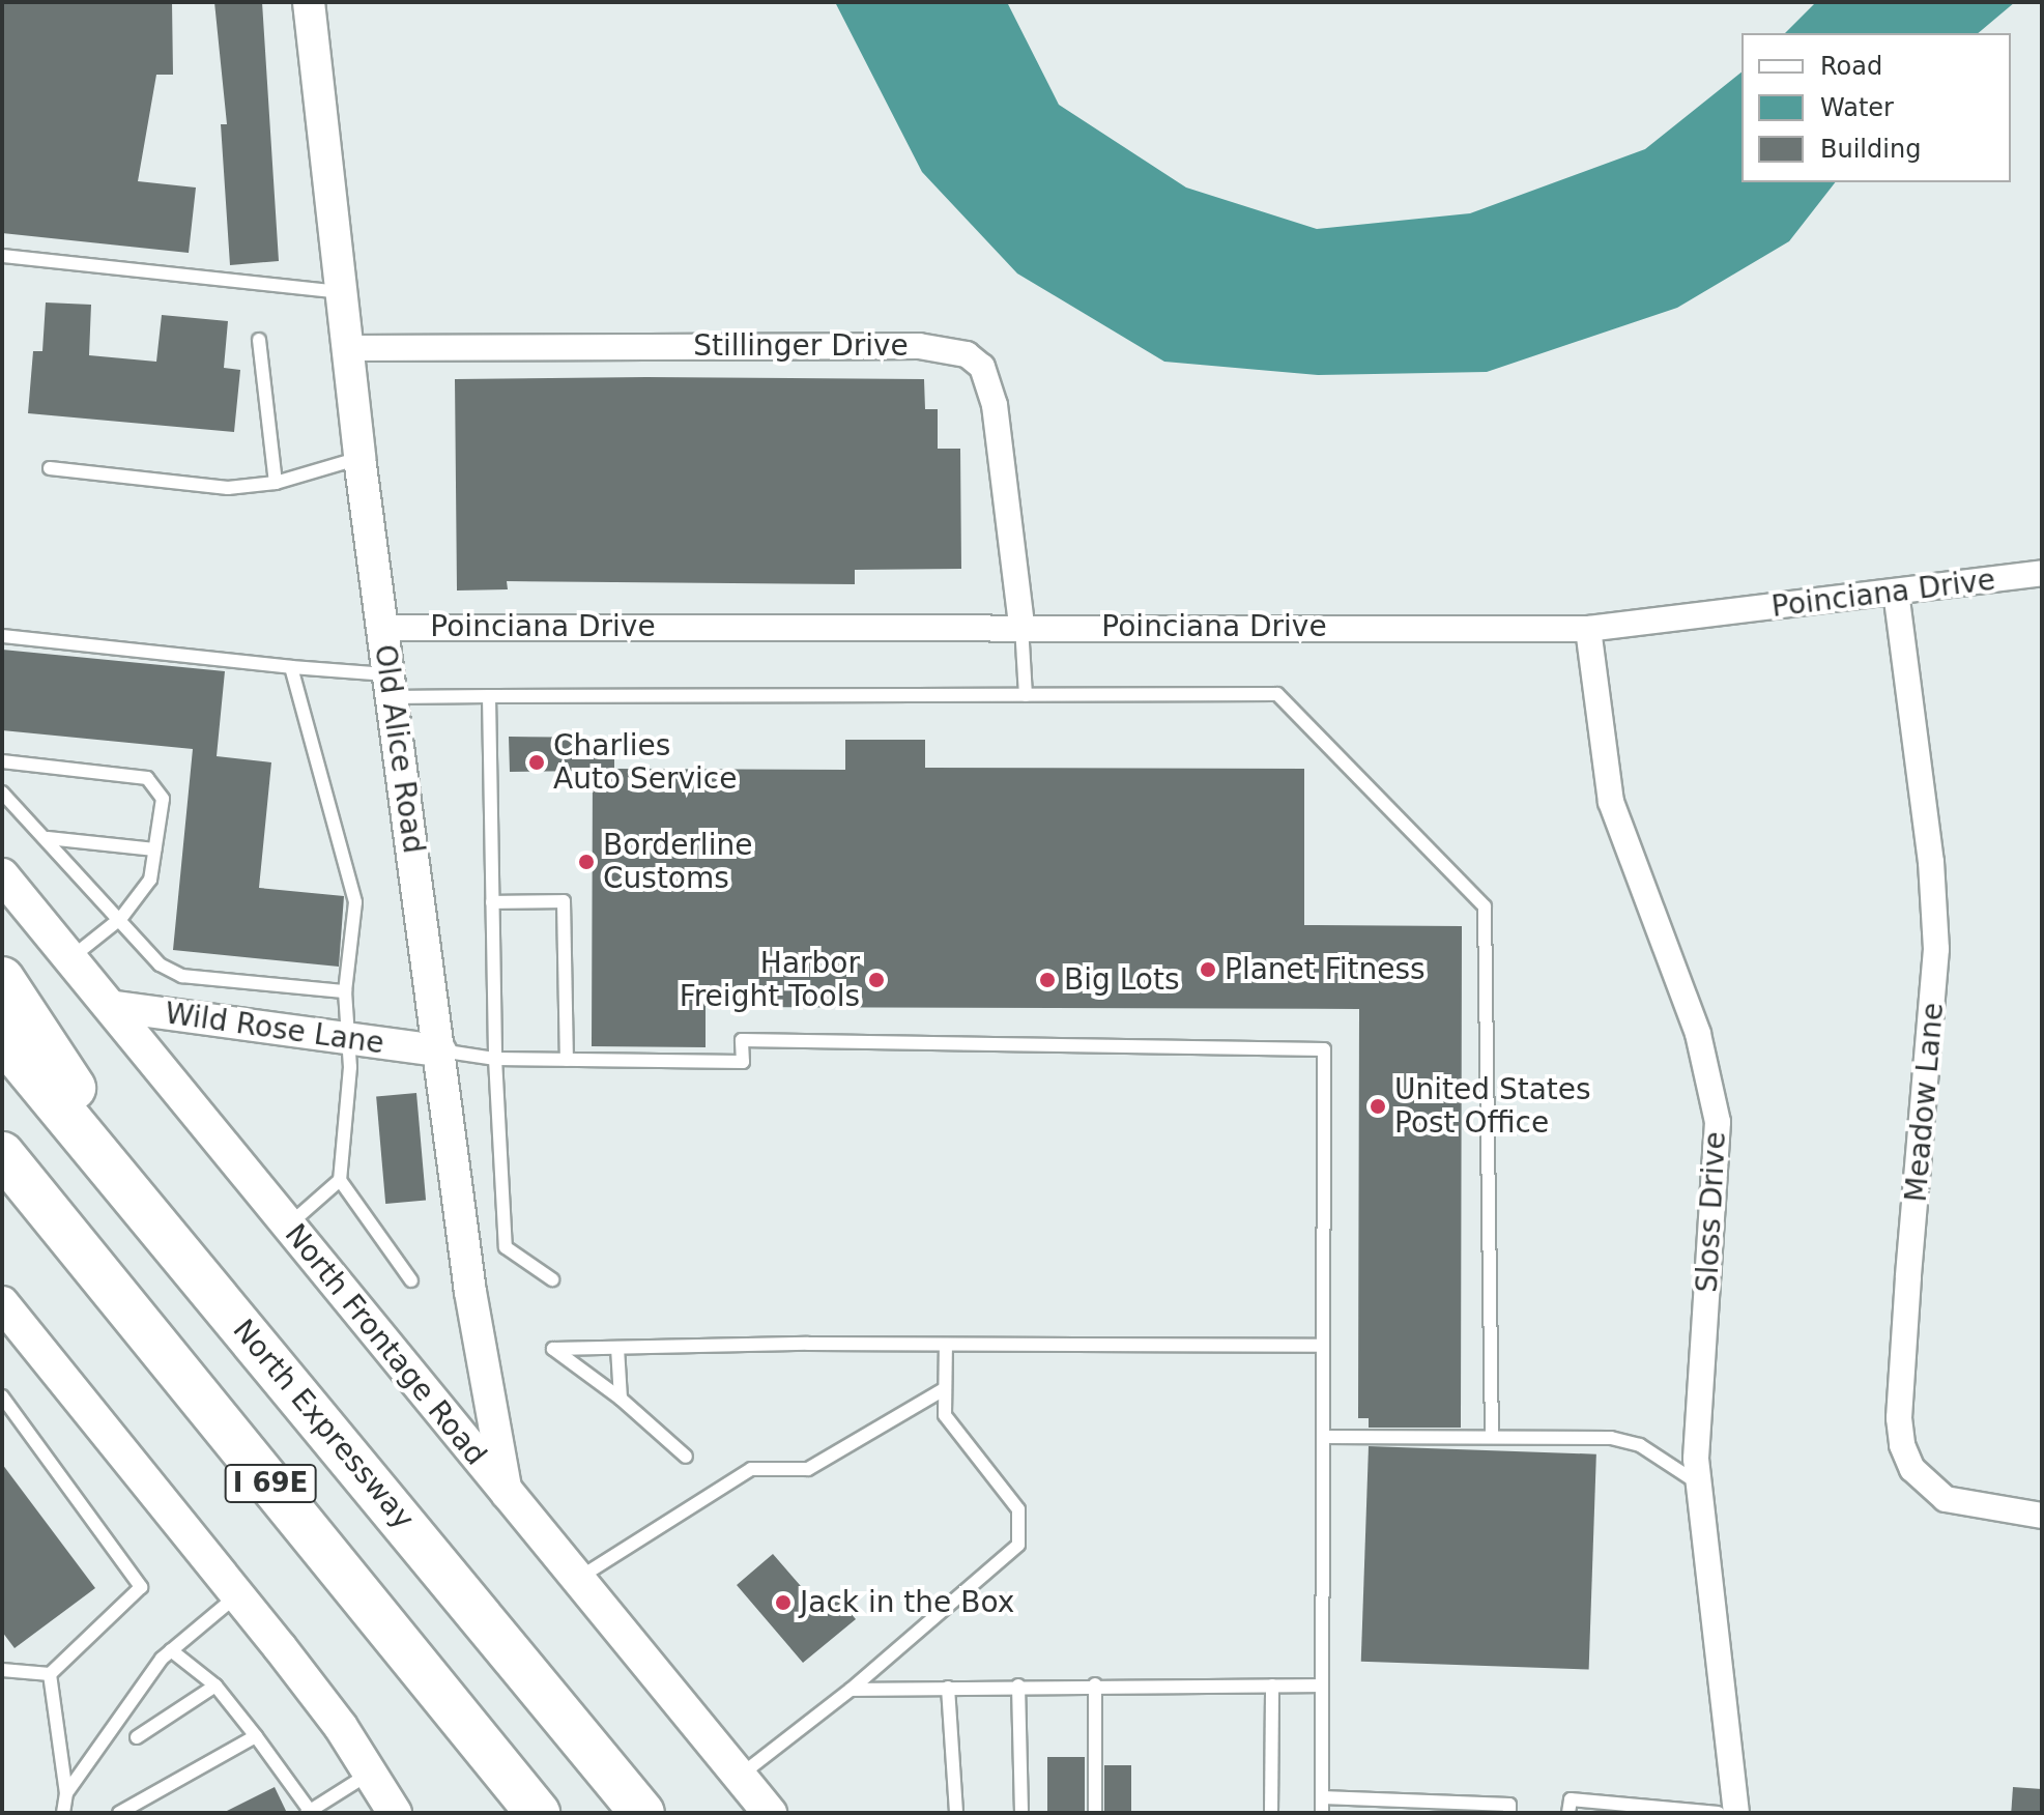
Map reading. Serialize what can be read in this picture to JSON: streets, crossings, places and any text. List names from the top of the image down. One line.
{"streets":{"highway":["North Expressway","I 69E"],"main road":["North Frontage Road"],"street":["Stillinger Drive","Poinciana Drive","Old Alice Road","Wild Rose Lane","Meadow Lane","Sloss Drive"]},"crossings":[["Stillinger Drive","Poinciana Drive"],["Stillinger Drive","Old Alice Road"],["Poinciana Drive","Old Alice Road"],["Poinciana Drive","Meadow Lane"],["Poinciana Drive","Sloss Drive"],["Old Alice Road","Wild Rose Lane"],["Old Alice Road","North Frontage Road"],["Wild Rose Lane","North Frontage Road"]],"places":["Charlies Auto Service","Borderline Customs","Planet Fitness","Harbor Freight Tools","Big Lots","United States Post Office","Jack in the Box"],"legend":["Road","Water","Building"]}
